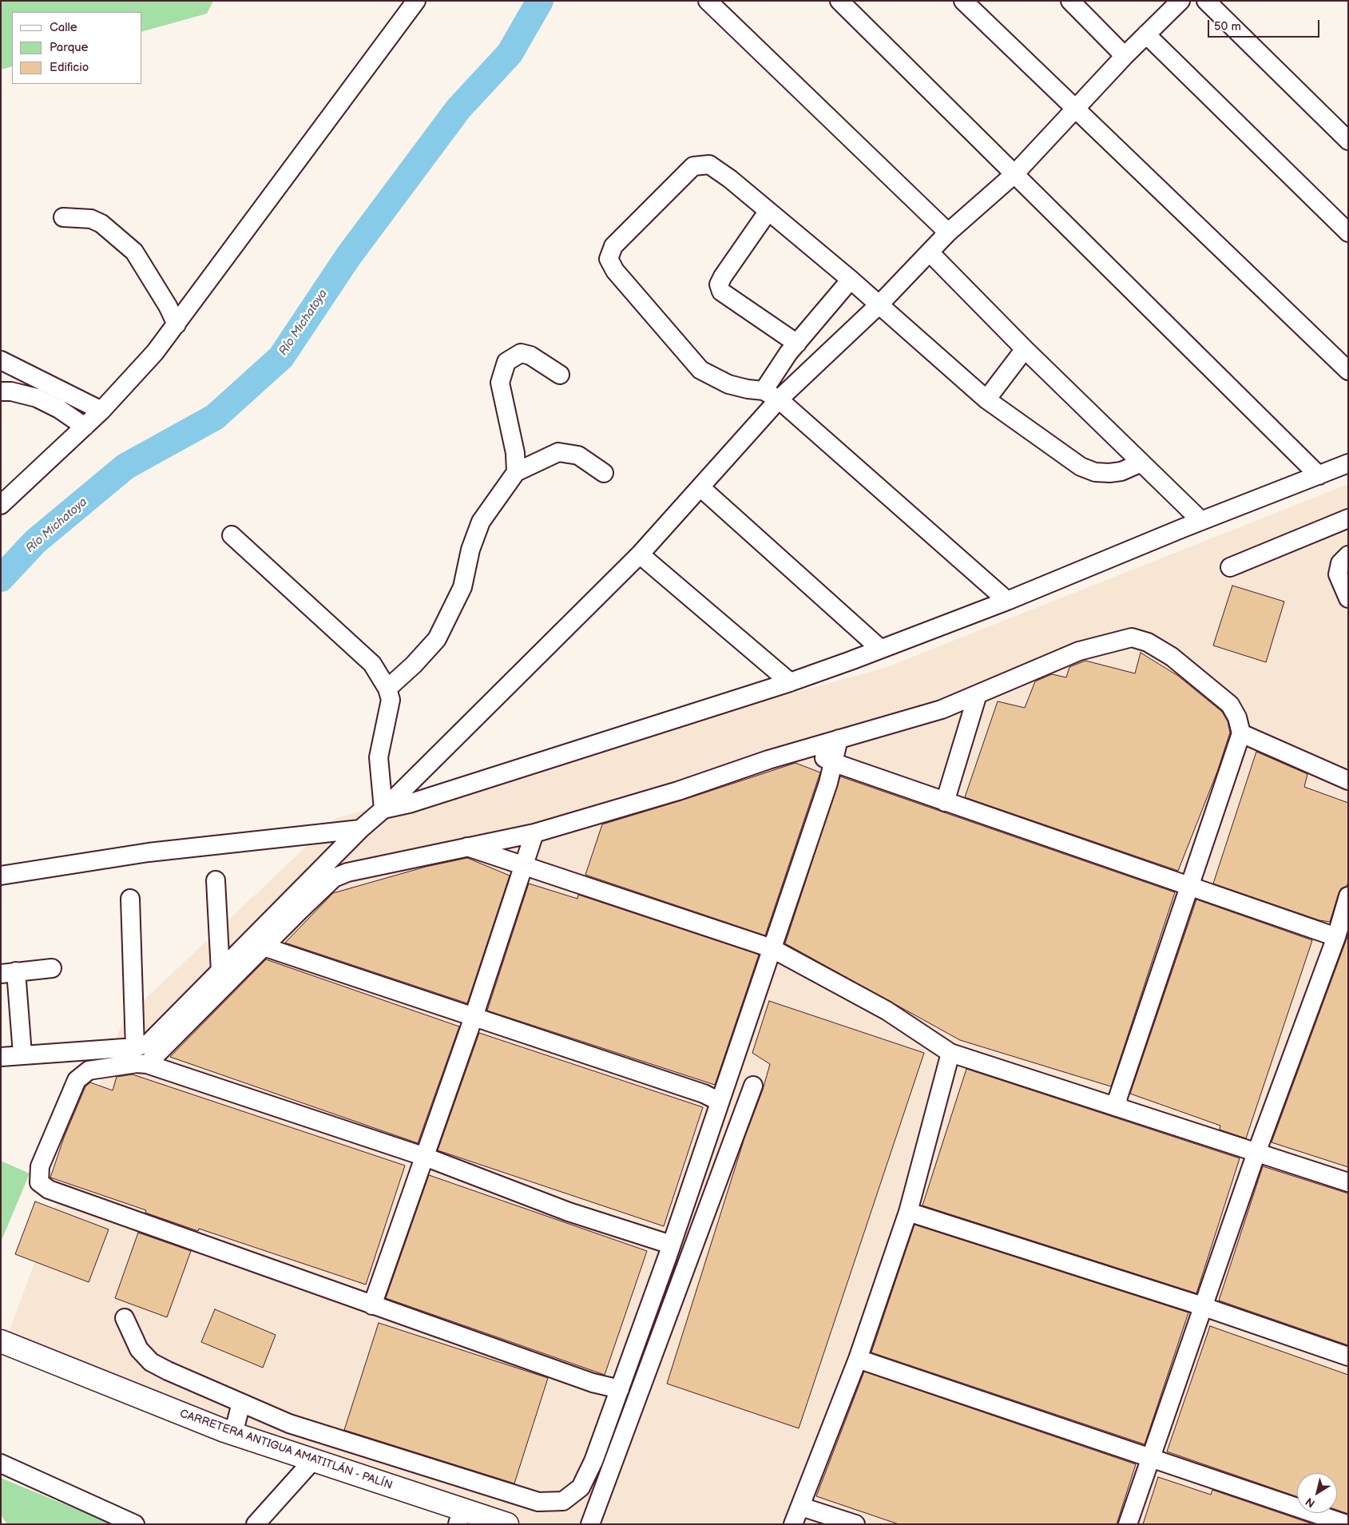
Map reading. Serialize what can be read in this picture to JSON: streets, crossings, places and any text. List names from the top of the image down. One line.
{"streets":{"main road":["CARRETERA ANTIGUA AMATITLÁN - PALÍN"]},"water":["Río Michatoya"],"legend":["Calle","Parque","Edificio"],"scale_bar":"50 m","north":"bottom left"}
